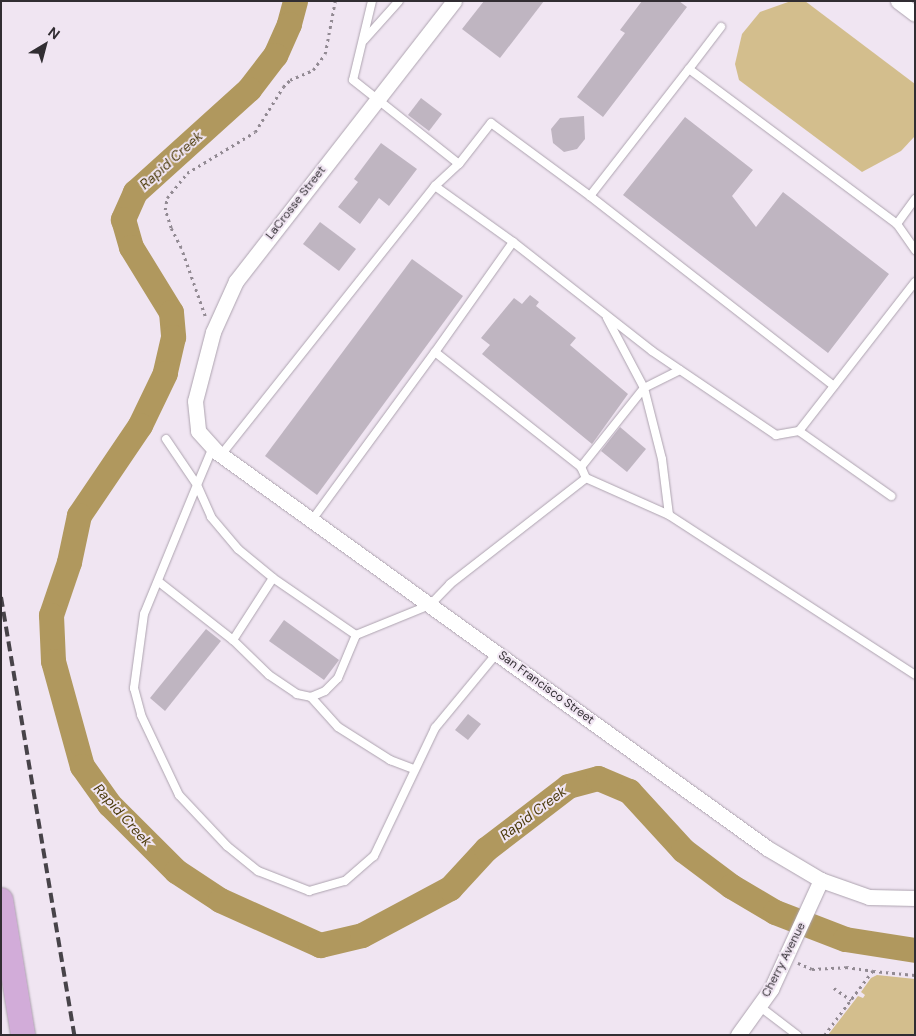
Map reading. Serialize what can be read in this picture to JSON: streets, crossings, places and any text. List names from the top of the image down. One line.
{"streets":{"street":["LaCrosse Street","San Francisco Street","Cherry Avenue"]},"crossings":[["LaCrosse Street","San Francisco Street"],["San Francisco Street","Cherry Avenue"]],"water":["Rapid Creek"],"north":"top right"}
